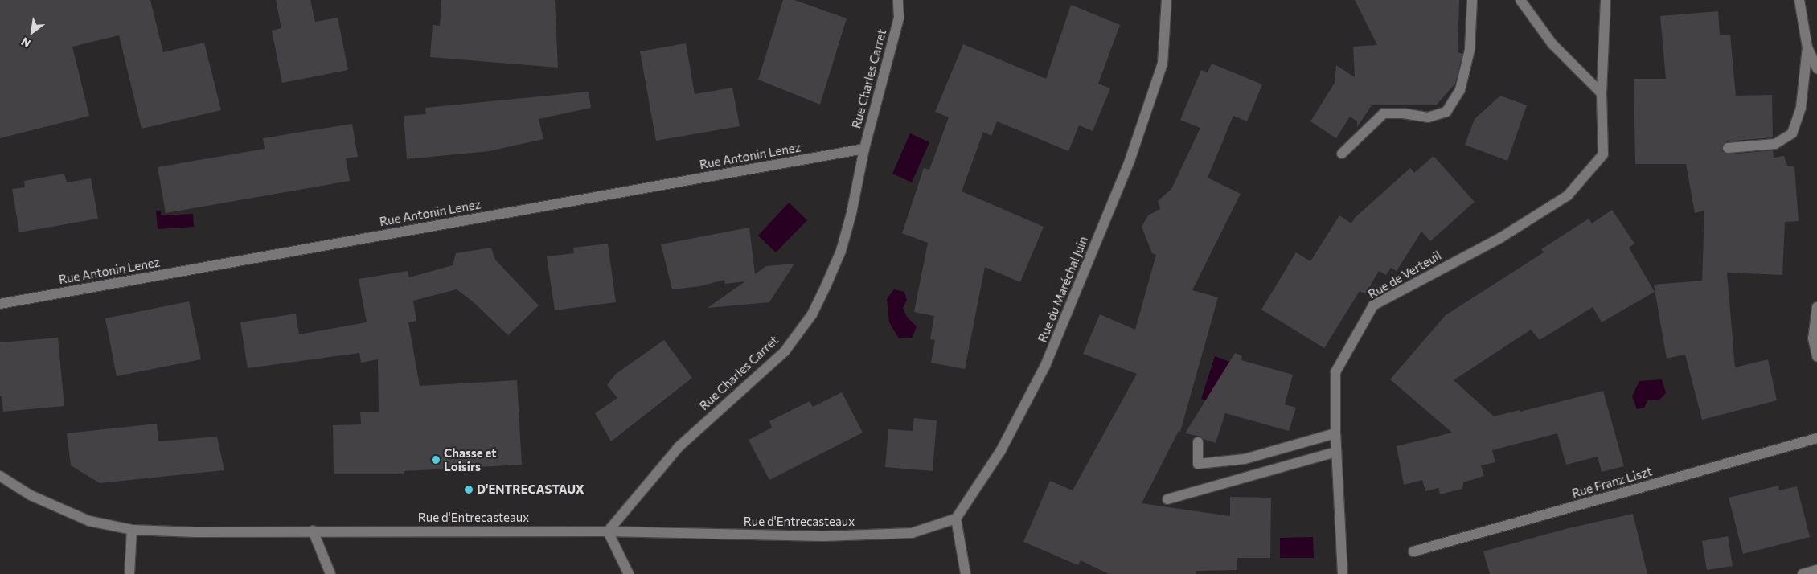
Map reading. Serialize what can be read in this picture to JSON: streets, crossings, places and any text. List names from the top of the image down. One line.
{"streets":{"street":["Rue Charles Carret","Rue Antonin Lenez","Rue de Verteuil","Rue du Maréchal Juin","Rue Franz Liszt","Rue d'Entrecasteaux"]},"crossings":[["Rue Charles Carret","Rue Antonin Lenez"],["Rue Charles Carret","Rue d'Entrecasteaux"],["Rue du Maréchal Juin","Rue d'Entrecasteaux"]],"places":["Chasse et Loisirs","D'ENTRECASTAUX"],"north":"bottom left"}
